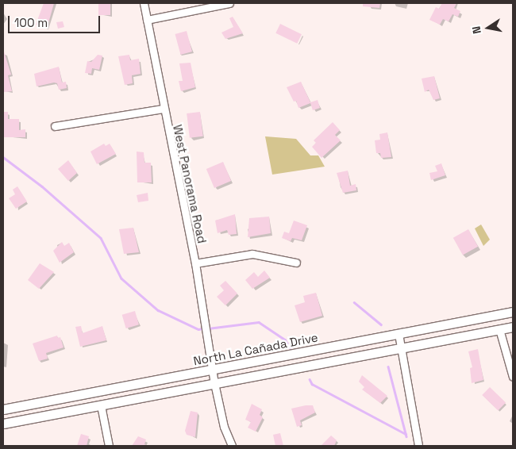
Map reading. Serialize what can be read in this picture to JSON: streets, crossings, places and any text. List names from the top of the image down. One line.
{"streets":{"main road":["North La Cañada Drive"],"street":["West Panorama Road"]},"crossings":[["West Panorama Road","North La Cañada Drive"]],"scale_bar":"100 m","north":"left"}
